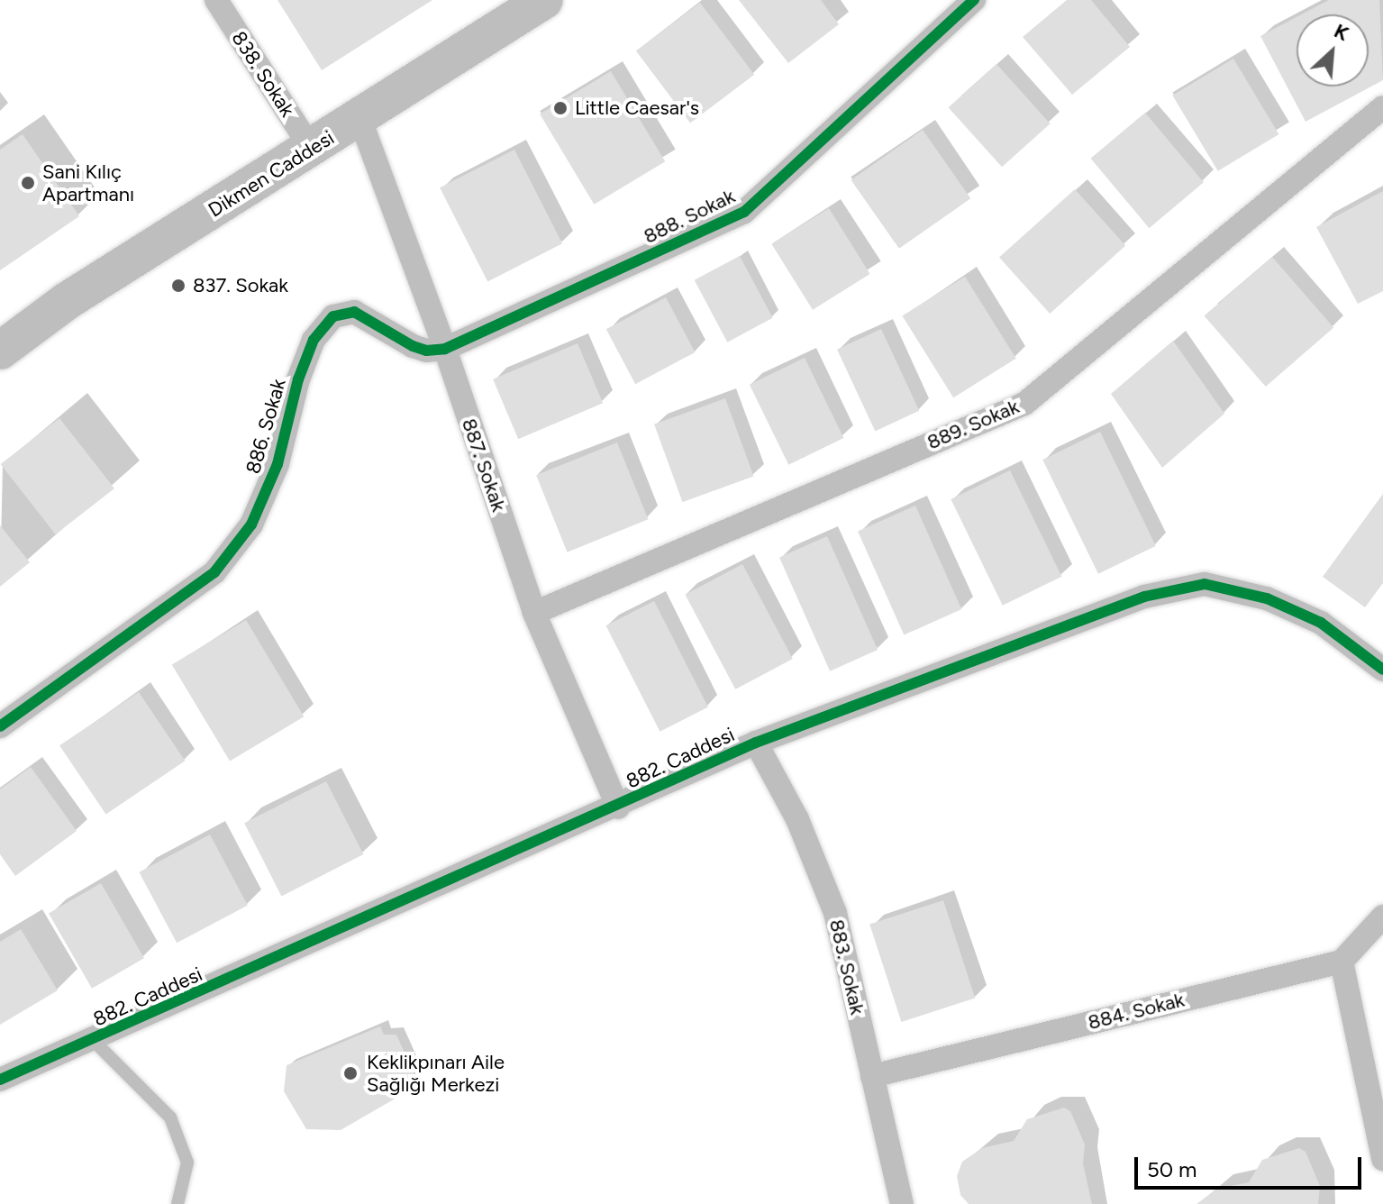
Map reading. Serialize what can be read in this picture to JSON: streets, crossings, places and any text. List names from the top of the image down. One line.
{"streets":{"main road":["Dikmen Caddesi"],"street":["838. Sokak","888. Sokak","889. Sokak","886. Sokak","887. Sokak","882. Caddesi","883. Sokak","884. Sokak"]},"crossings":[["838. Sokak","Dikmen Caddesi"],["Dikmen Caddesi","887. Sokak"],["888. Sokak","886. Sokak"],["888. Sokak","887. Sokak"],["889. Sokak","887. Sokak"],["886. Sokak","887. Sokak"],["887. Sokak","882. Caddesi"],["882. Caddesi","883. Sokak"],["883. Sokak","884. Sokak"]],"places":["Little Caesar's","Sani Kılıç Apartmanı","837. Sokak","Keklikpınarı Aile Sağlığı Merkezi"],"scale_bar":"50 m","north":"top right"}
